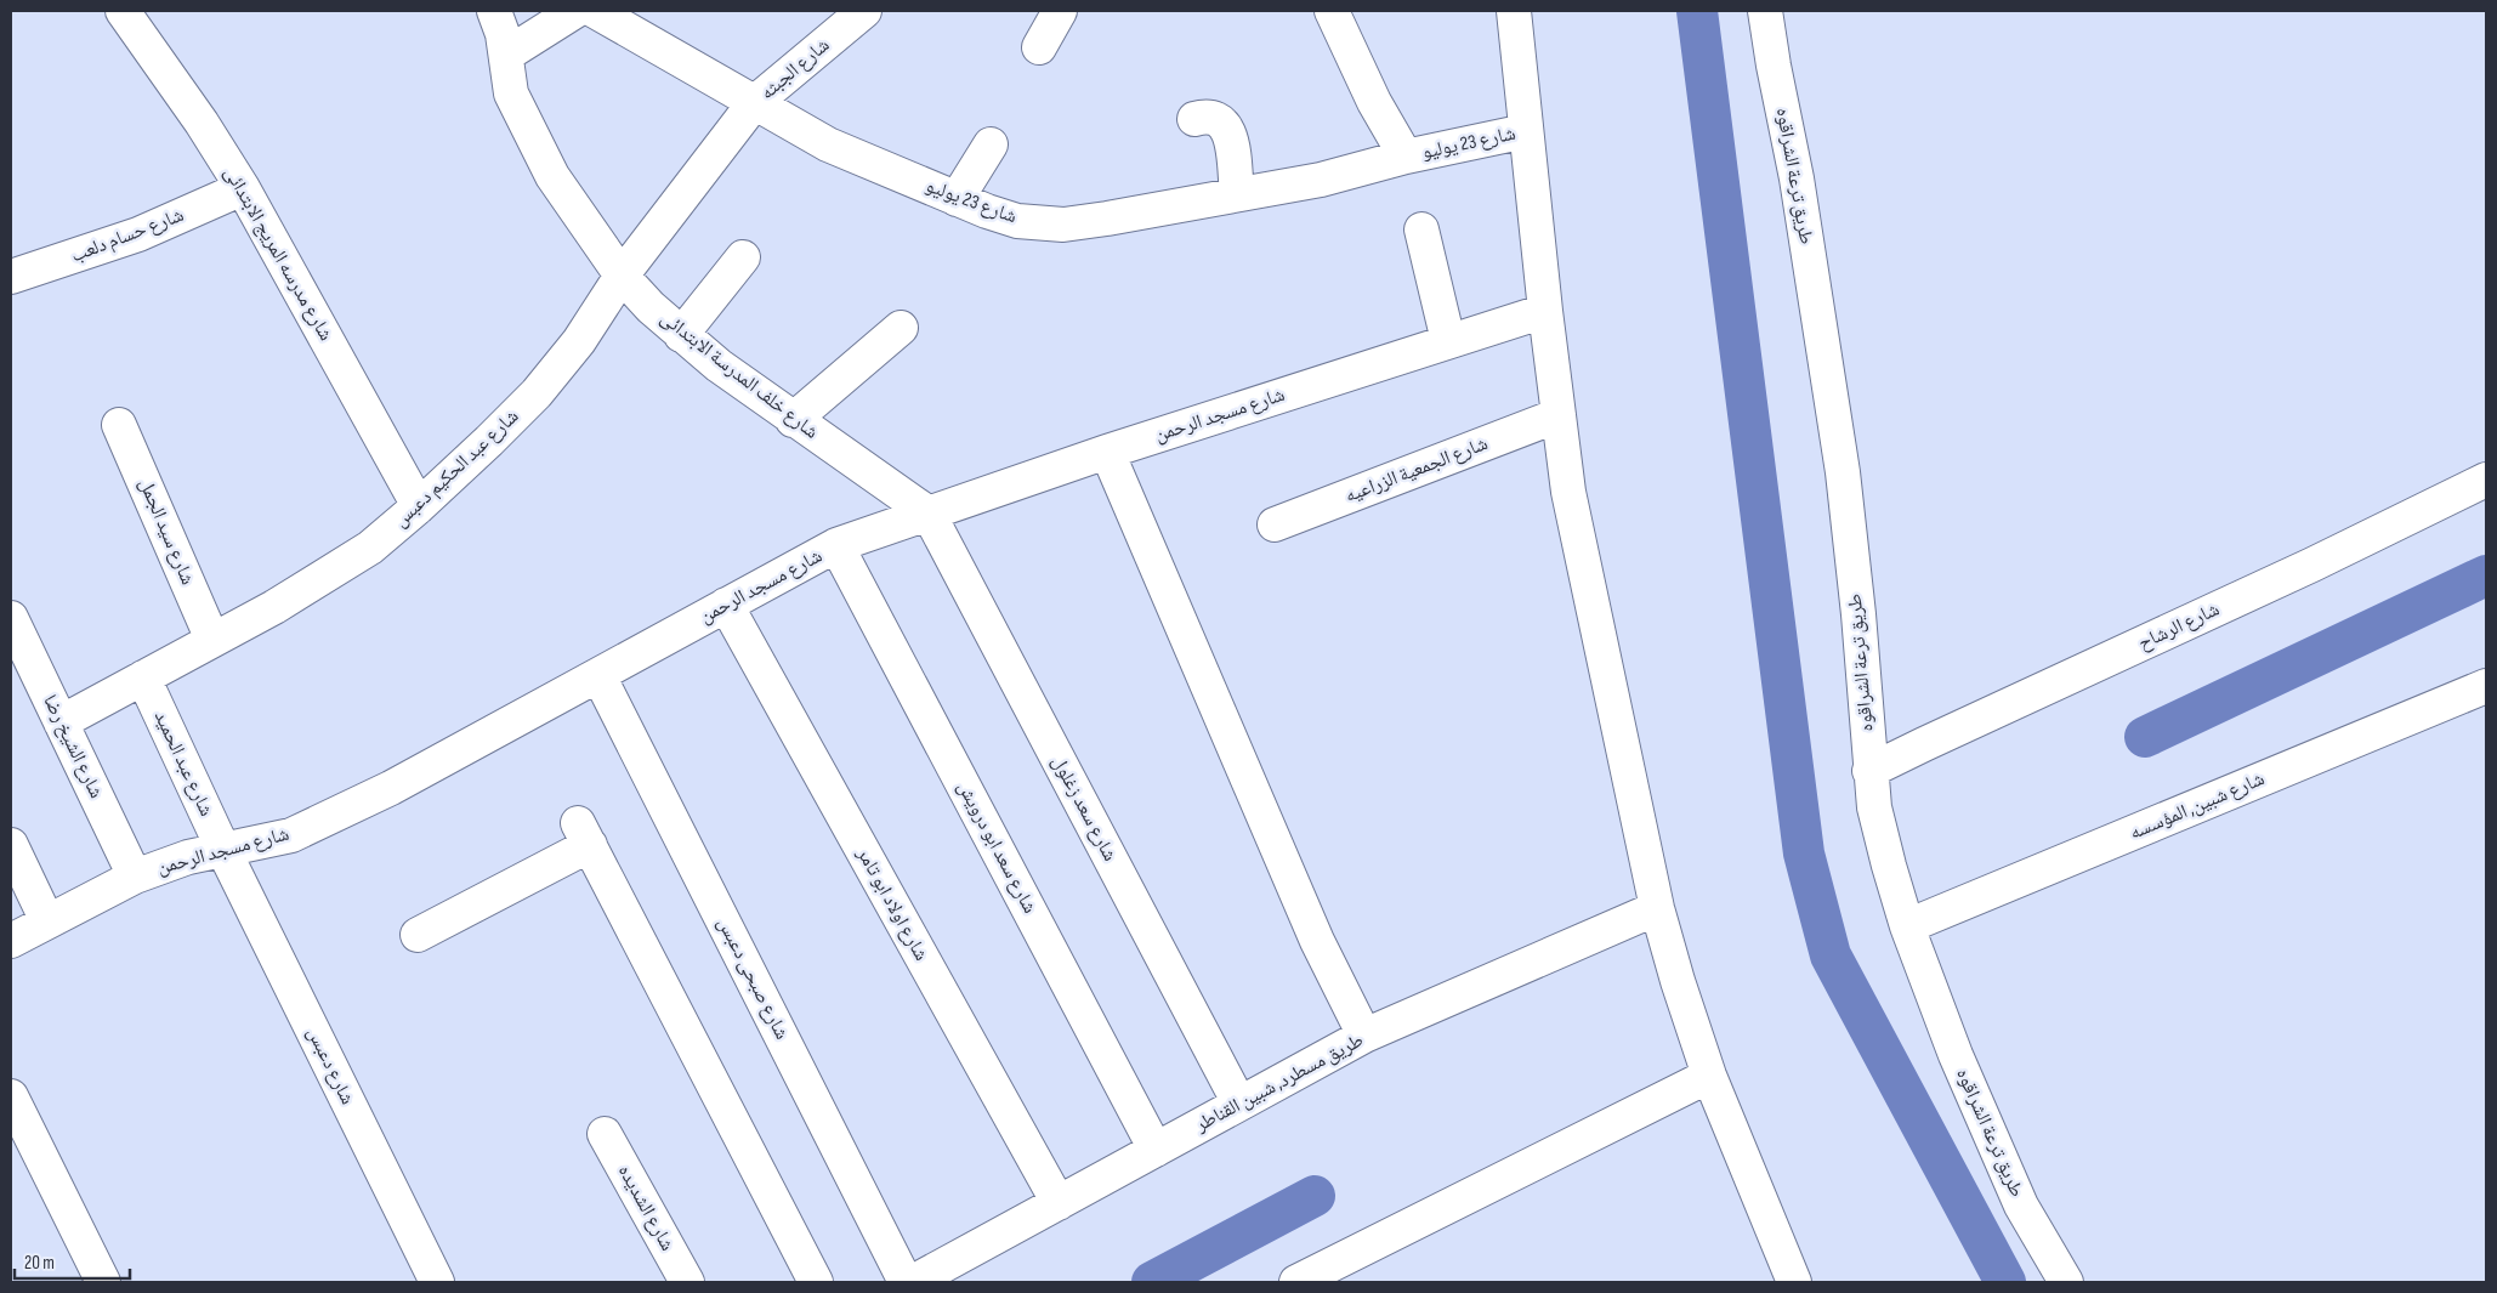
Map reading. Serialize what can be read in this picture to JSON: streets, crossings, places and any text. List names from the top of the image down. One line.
{"streets":{"street":["شارع الجبثه","شارع 23 يوليو","طريق ترعة الشراقوه","شارع حسام دلعب","شارع مدرسه المريج الابتدائى","شارع خلف المدرسة الابتدائى","شارع مسجد الرحمن","شارع عبد الحكيم دعبس","شارع الجمعية الزراعيه","شارع سيد الجمل","شارع الرشاح","شارع الشيخ رضا","شارع عبد الحميد","شارع شبين, المؤسسه","شارع سعد زغلول","شارع سعد ابو درويش","شارع اولاد ابو تامر","شارع صبحى دعبس","شارع دعبس","طريق مسطرد, شبين القناطر","شارع الشديده"]},"crossings":[["شارع الجبثه","شارع 23 يوليو"],["شارع الجبثه","شارع عبد الحكيم دعبس"],["شارع 23 يوليو","شارع عبد الحكيم دعبس"],["طريق ترعة الشراقوه","شارع الرشاح"],["طريق ترعة الشراقوه","شارع شبين, المؤسسه"],["شارع حسام دلعب","شارع مدرسه المريج الابتدائى"],["شارع مدرسه المريج الابتدائى","شارع عبد الحكيم دعبس"],["شارع خلف المدرسة الابتدائى","شارع مسجد الرحمن"],["شارع خلف المدرسة الابتدائى","شارع عبد الحكيم دعبس"],["شارع خلف المدرسة الابتدائى","شارع سعد زغلول"],["شارع مسجد الرحمن","شارع الشيخ رضا"],["شارع مسجد الرحمن","شارع عبد الحميد"],["شارع مسجد الرحمن","شارع سعد زغلول"],["شارع مسجد الرحمن","شارع سعد ابو درويش"],["شارع مسجد الرحمن","شارع اولاد ابو تامر"],["شارع مسجد الرحمن","شارع صبحى دعبس"],["شارع مسجد الرحمن","شارع دعبس"],["شارع عبد الحكيم دعبس","شارع سيد الجمل"],["شارع عبد الحكيم دعبس","شارع الشيخ رضا"],["شارع عبد الحكيم دعبس","شارع عبد الحميد"],["شارع عبد الحميد","شارع دعبس"],["شارع سعد زغلول","طريق مسطرد, شبين القناطر"],["شارع سعد ابو درويش","طريق مسطرد, شبين القناطر"],["شارع اولاد ابو تامر","طريق مسطرد, شبين القناطر"]],"scale_bar":"20 m"}
